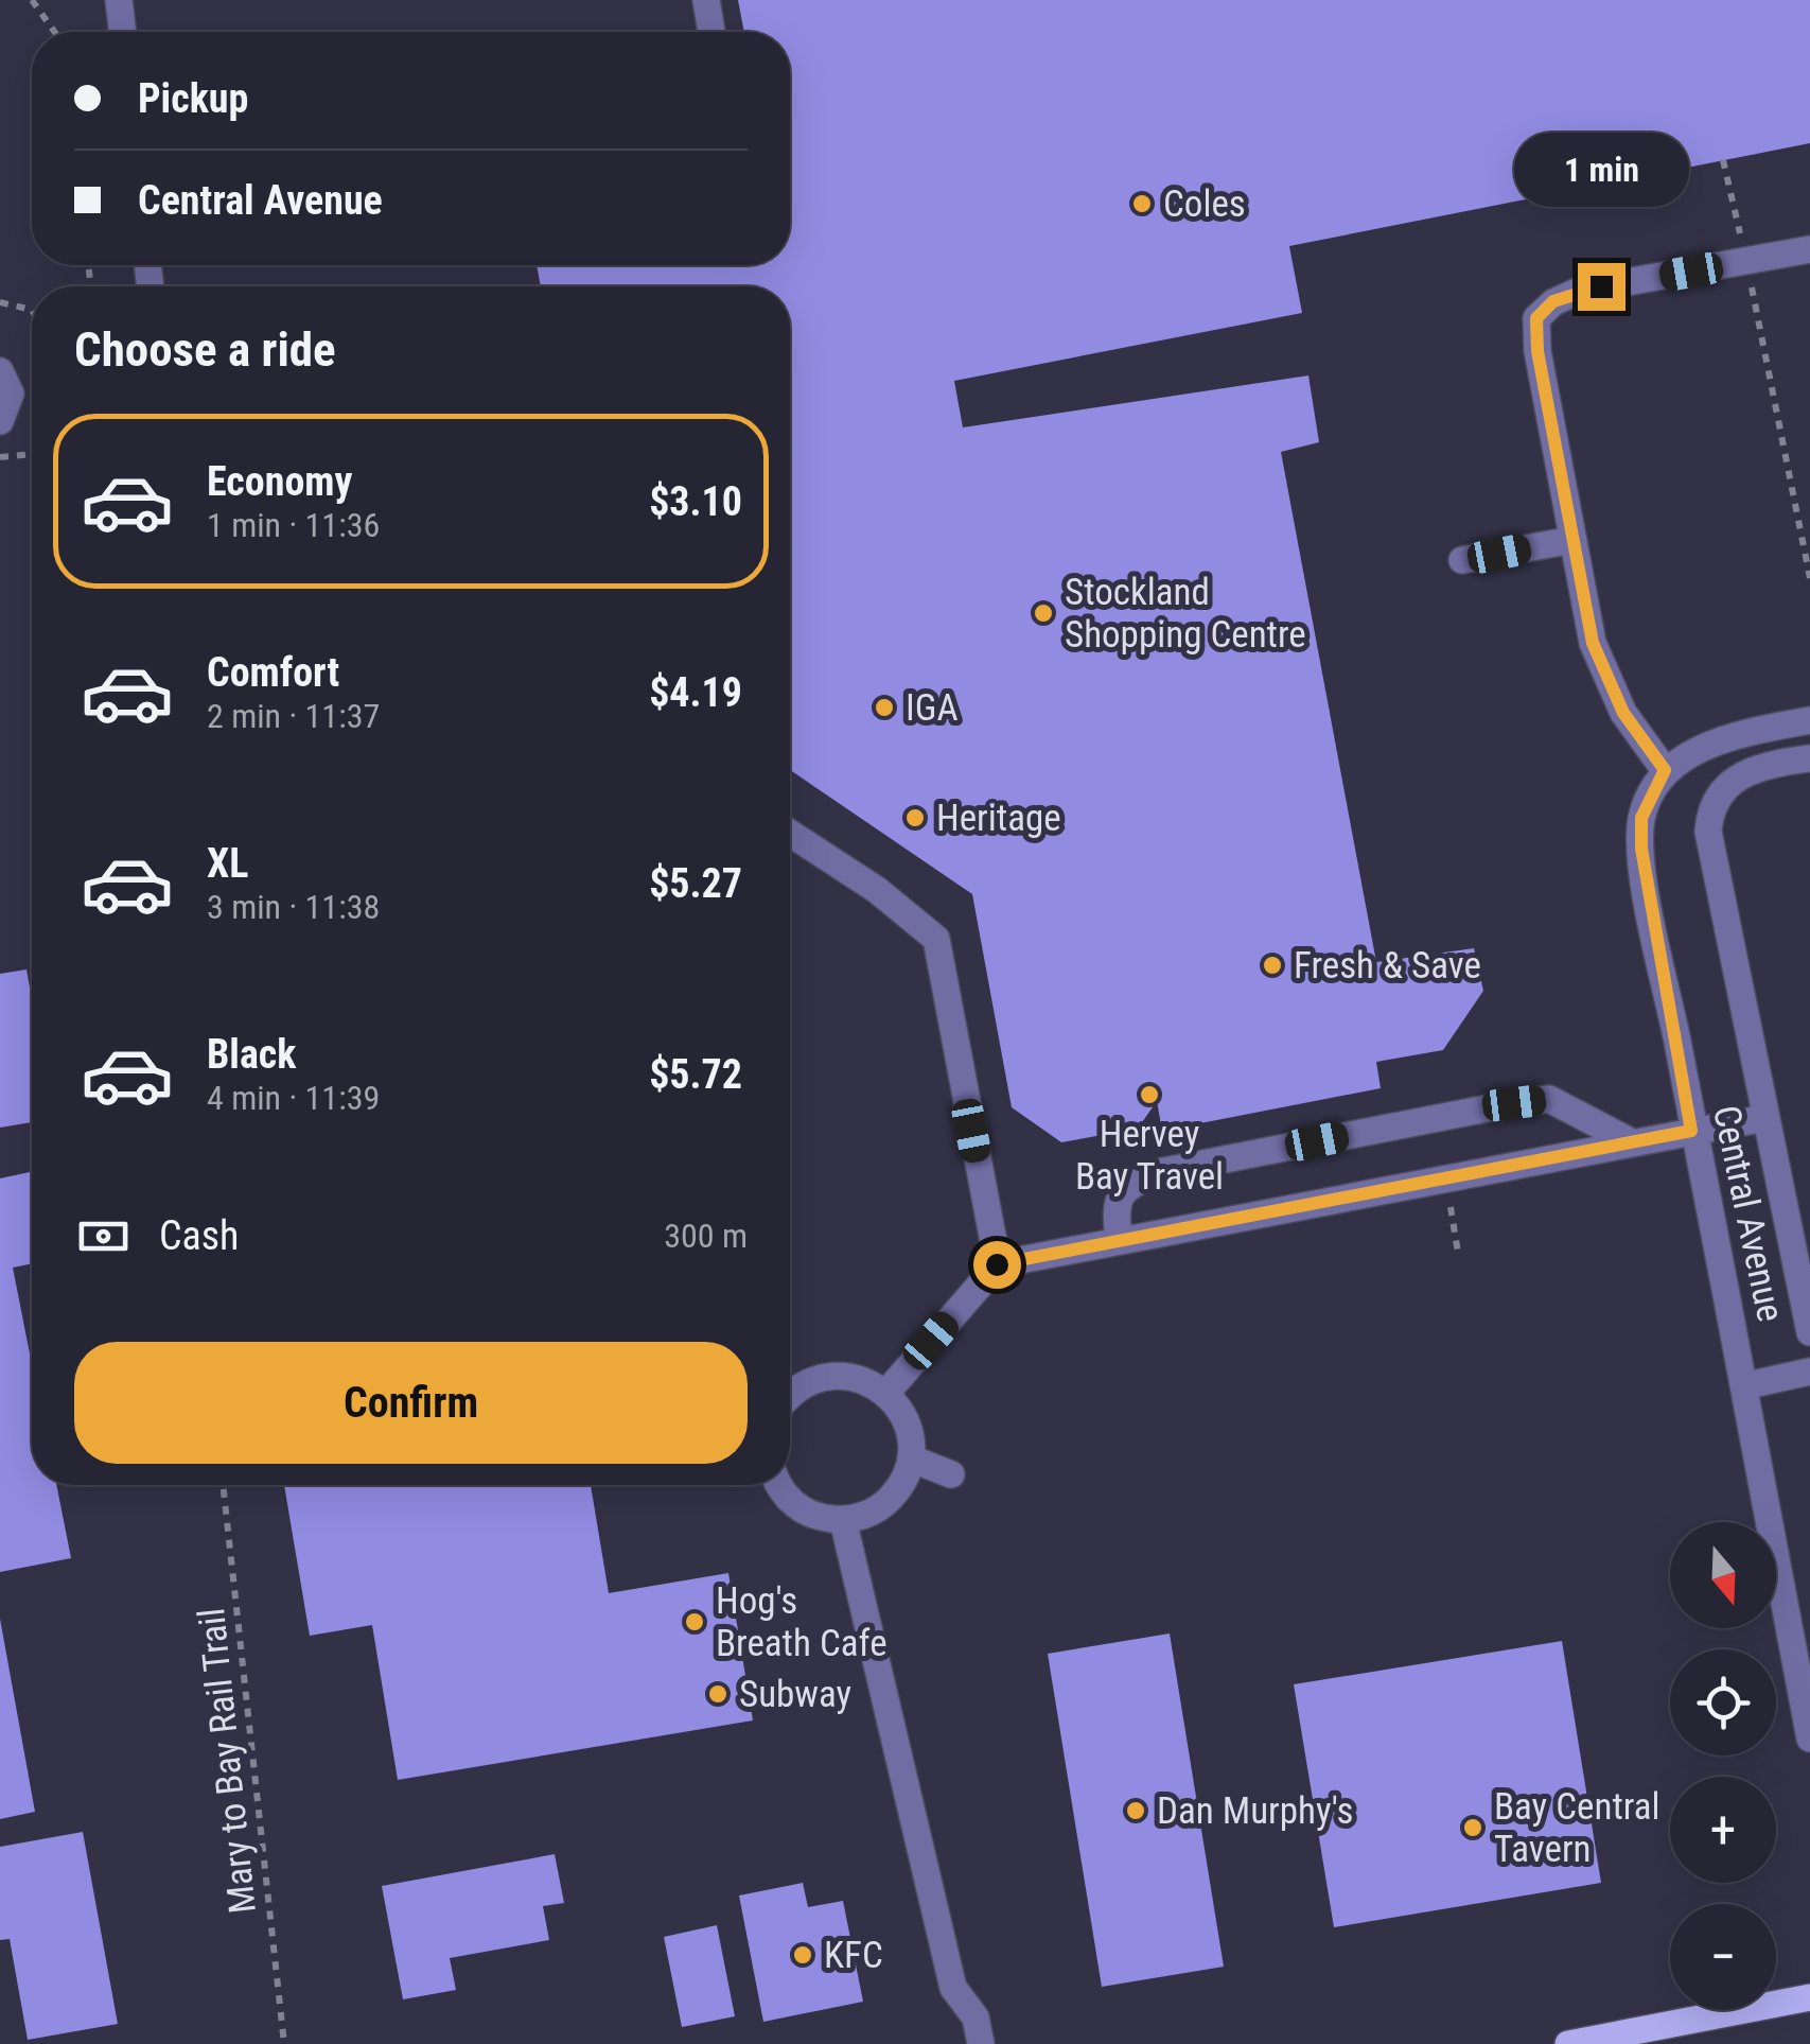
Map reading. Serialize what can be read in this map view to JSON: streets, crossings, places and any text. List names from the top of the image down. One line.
{"streets":{"street":["Central Avenue"],"path":["Mary to Bay Rail Trail"]},"places":["Coles","Stockland Shopping Centre","IGA","Heritage","Fresh & Save","Hervey Bay Travel","Hog's Breath Cafe","Subway","Dan Murphy's","Bay Central Tavern","KFC"],"north":"bottom","page":{"banner":["Pickup","Central Avenue"],"bubble":"1 min","heading":"Choose a ride","list":[{"name":"Economy","note":"1 min · 11:36","value":"$3.10"},{"name":"Comfort","note":"2 min · 11:37","value":"$4.19"},{"name":"XL","note":"3 min · 11:38","value":"$5.27"},{"name":"Black","note":"4 min · 11:39","value":"$5.72"}],"pay":["Cash","300 m"],"buttons":"Confirm","map_buttons":["+","−"]}}
